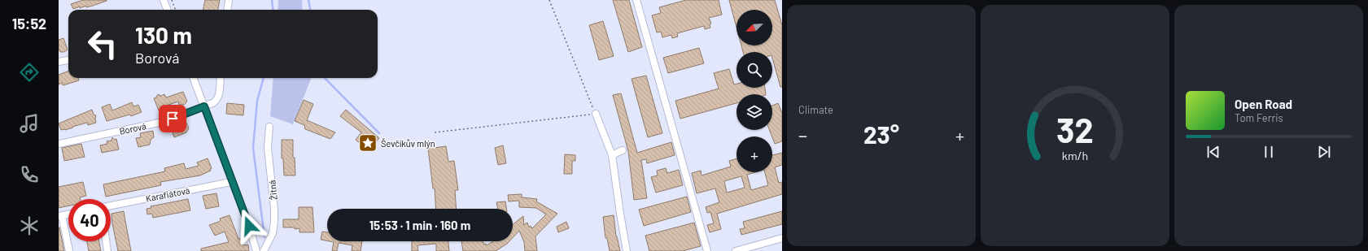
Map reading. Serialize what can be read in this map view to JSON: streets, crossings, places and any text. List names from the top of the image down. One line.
{"streets":{"street":["Borová","Žitná","Karafiátová"]},"places":{"place":["Ševčíkův mlýn"]},"north":"bottom left","page":{"tabs":"15:52","tile":"Climate","map_buttons":"+","turn":["130 m","Borová"],"song":["Open Road","Tom Ferris"],"heat":["−","23°","+"],"limit":"40","trip":"15:53 · 1 min · 160 m","gauge":["32","km/h"]}}
